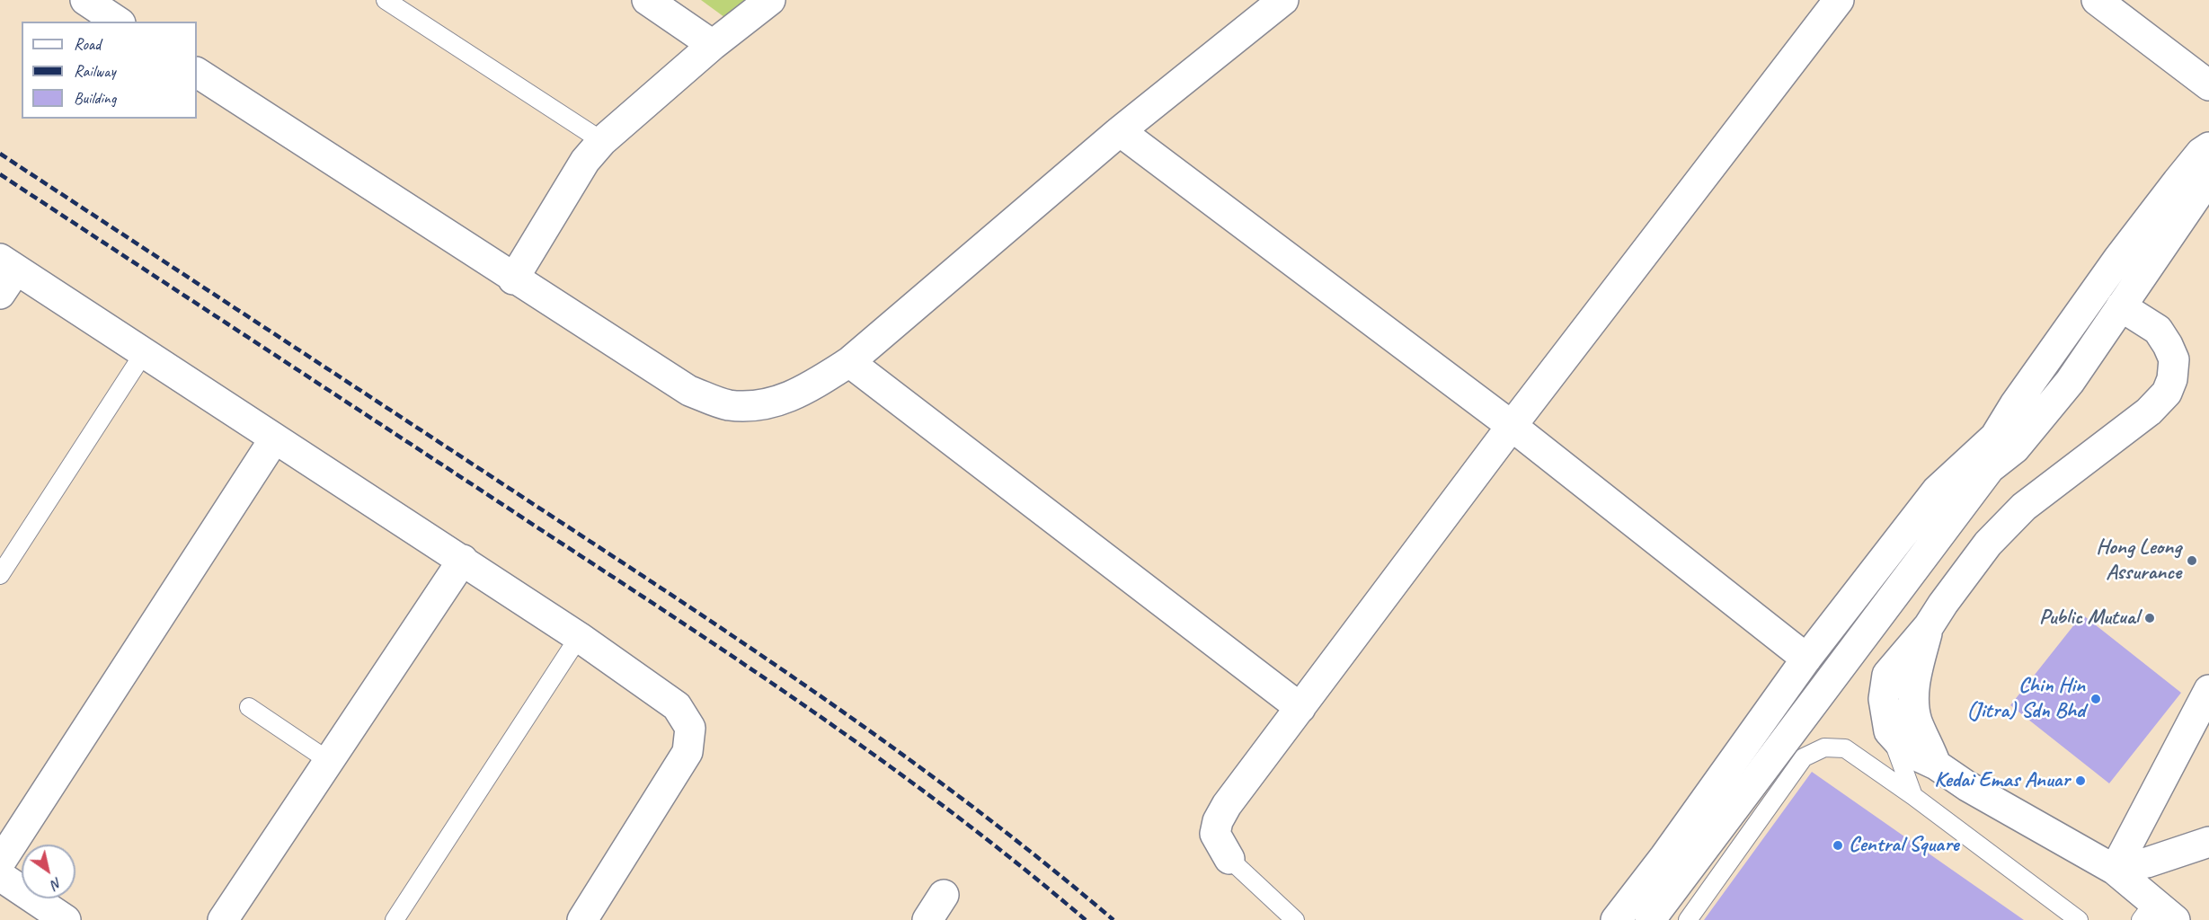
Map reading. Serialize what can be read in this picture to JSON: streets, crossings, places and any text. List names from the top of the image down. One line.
{"places":["Hong Leong Assurance","Public Mutual","Chin Hin (Jitra) Sdn Bhd","Kedai Emas Anuar","Central Square"],"legend":["Road","Railway","Building"],"north":"bottom right"}
